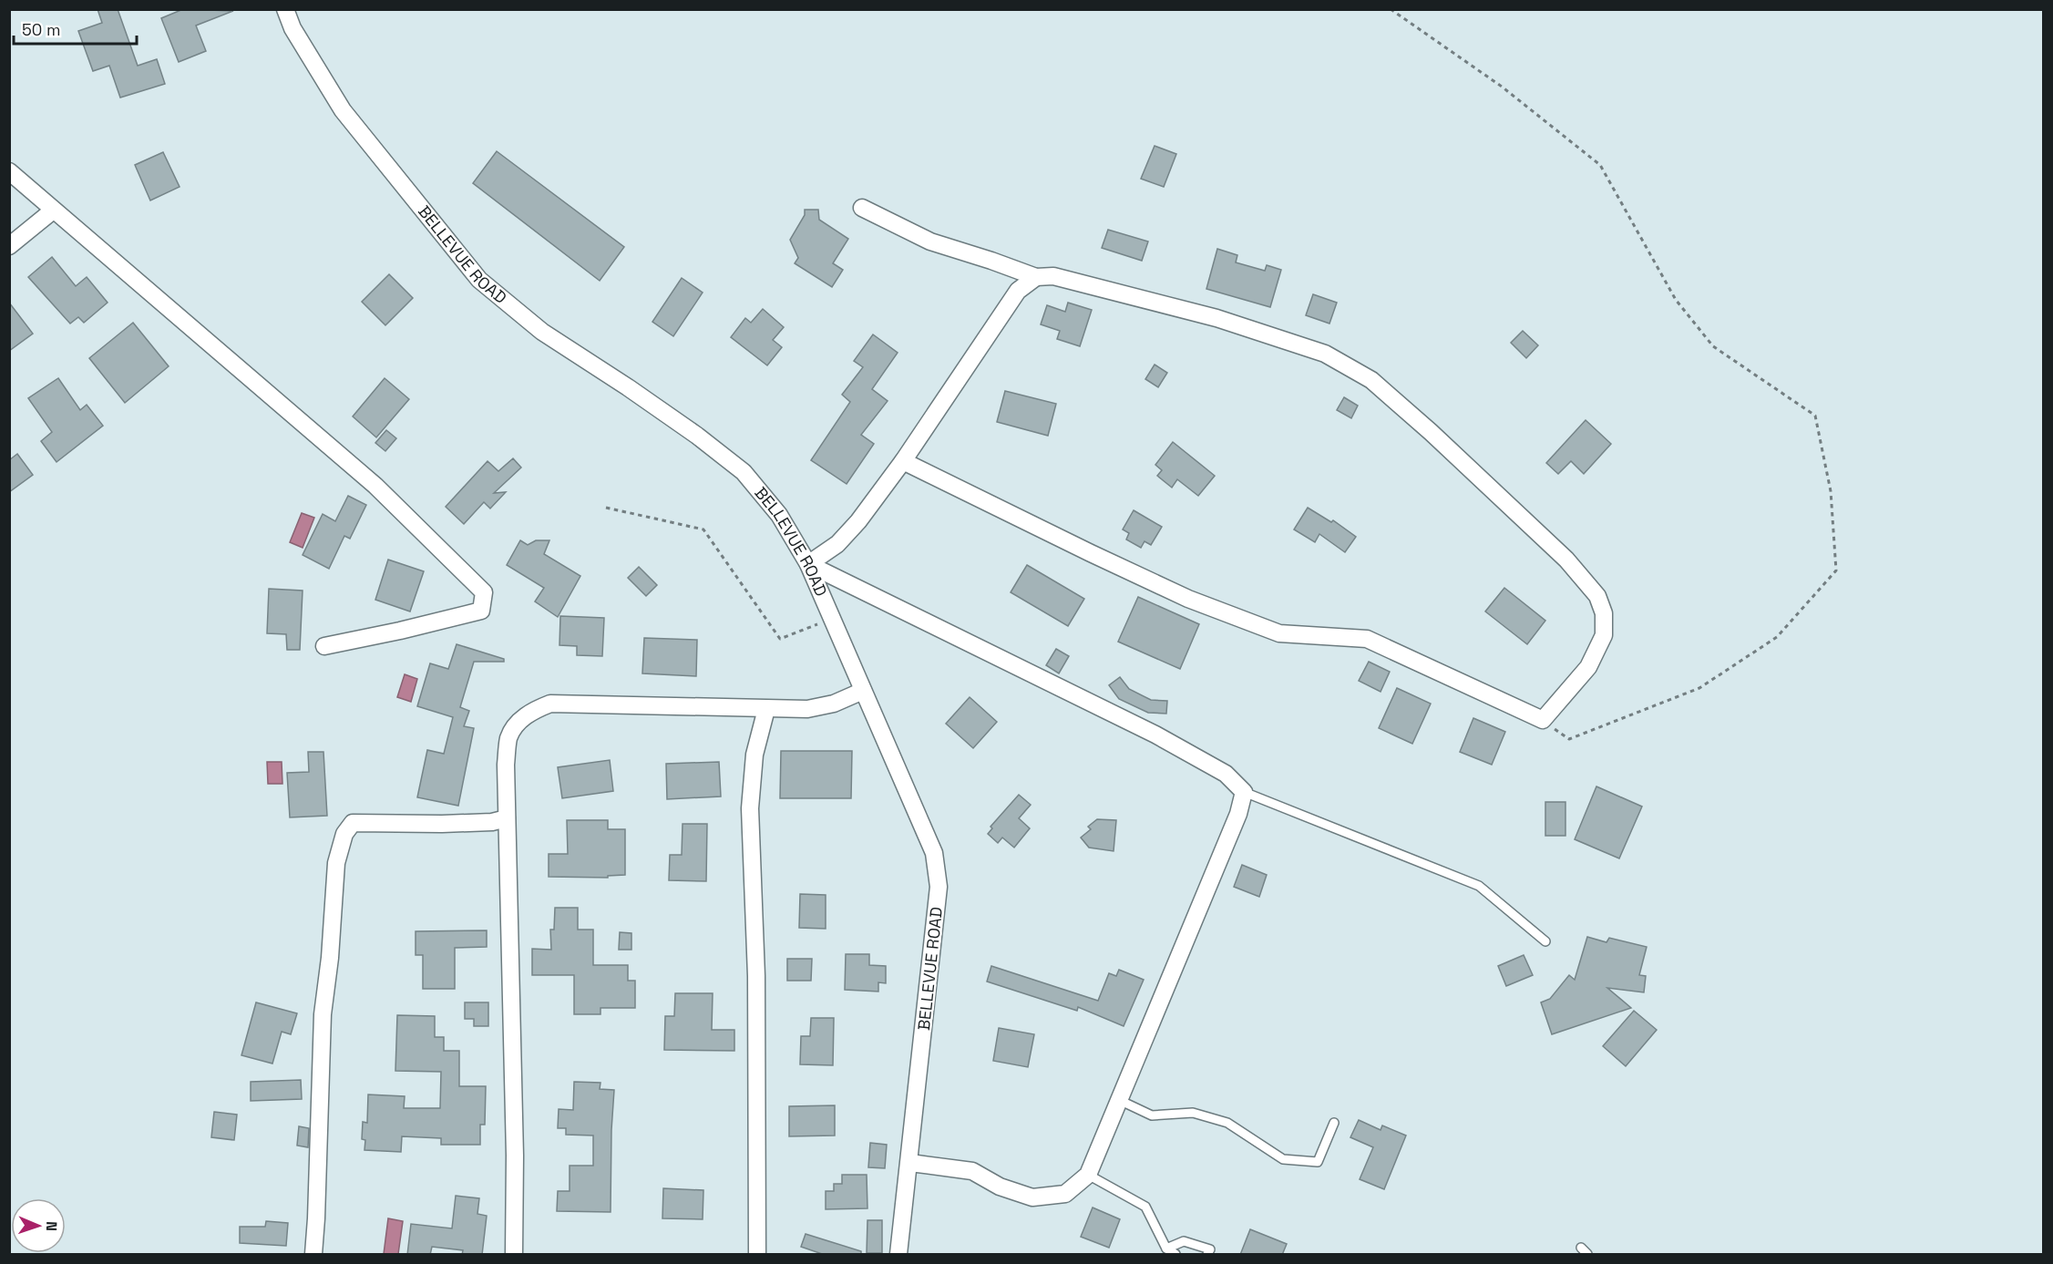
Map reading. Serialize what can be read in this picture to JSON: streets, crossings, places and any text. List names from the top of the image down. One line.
{"streets":{"street":["BELLEVUE ROAD"]},"scale_bar":"50 m","north":"right"}
